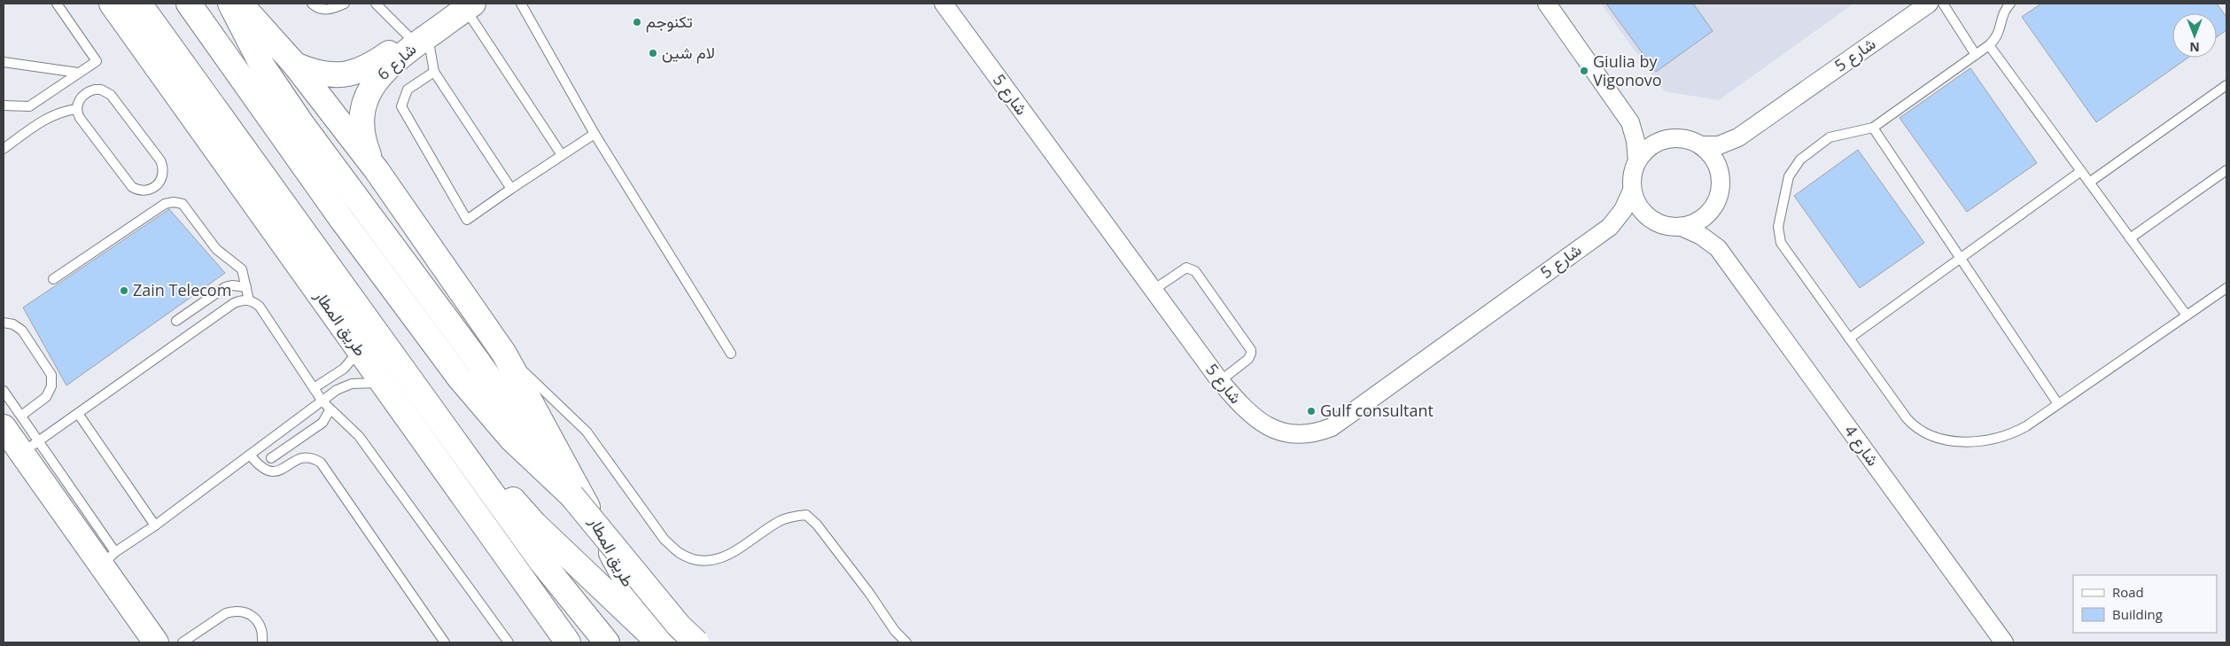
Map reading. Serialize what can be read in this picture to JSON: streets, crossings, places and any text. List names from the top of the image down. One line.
{"streets":{"main road":["شارع 6","طريق المطار"],"street":["شارع 5","شارع 4"]},"crossings":[["شارع 5","شارع 4"],["شارع 6","طريق المطار"]],"places":["تكنوجم","لام شين","Giulia by Vigonovo","Zain Telecom","Gulf consultant"],"legend":["Road","Building"],"north":"bottom"}
